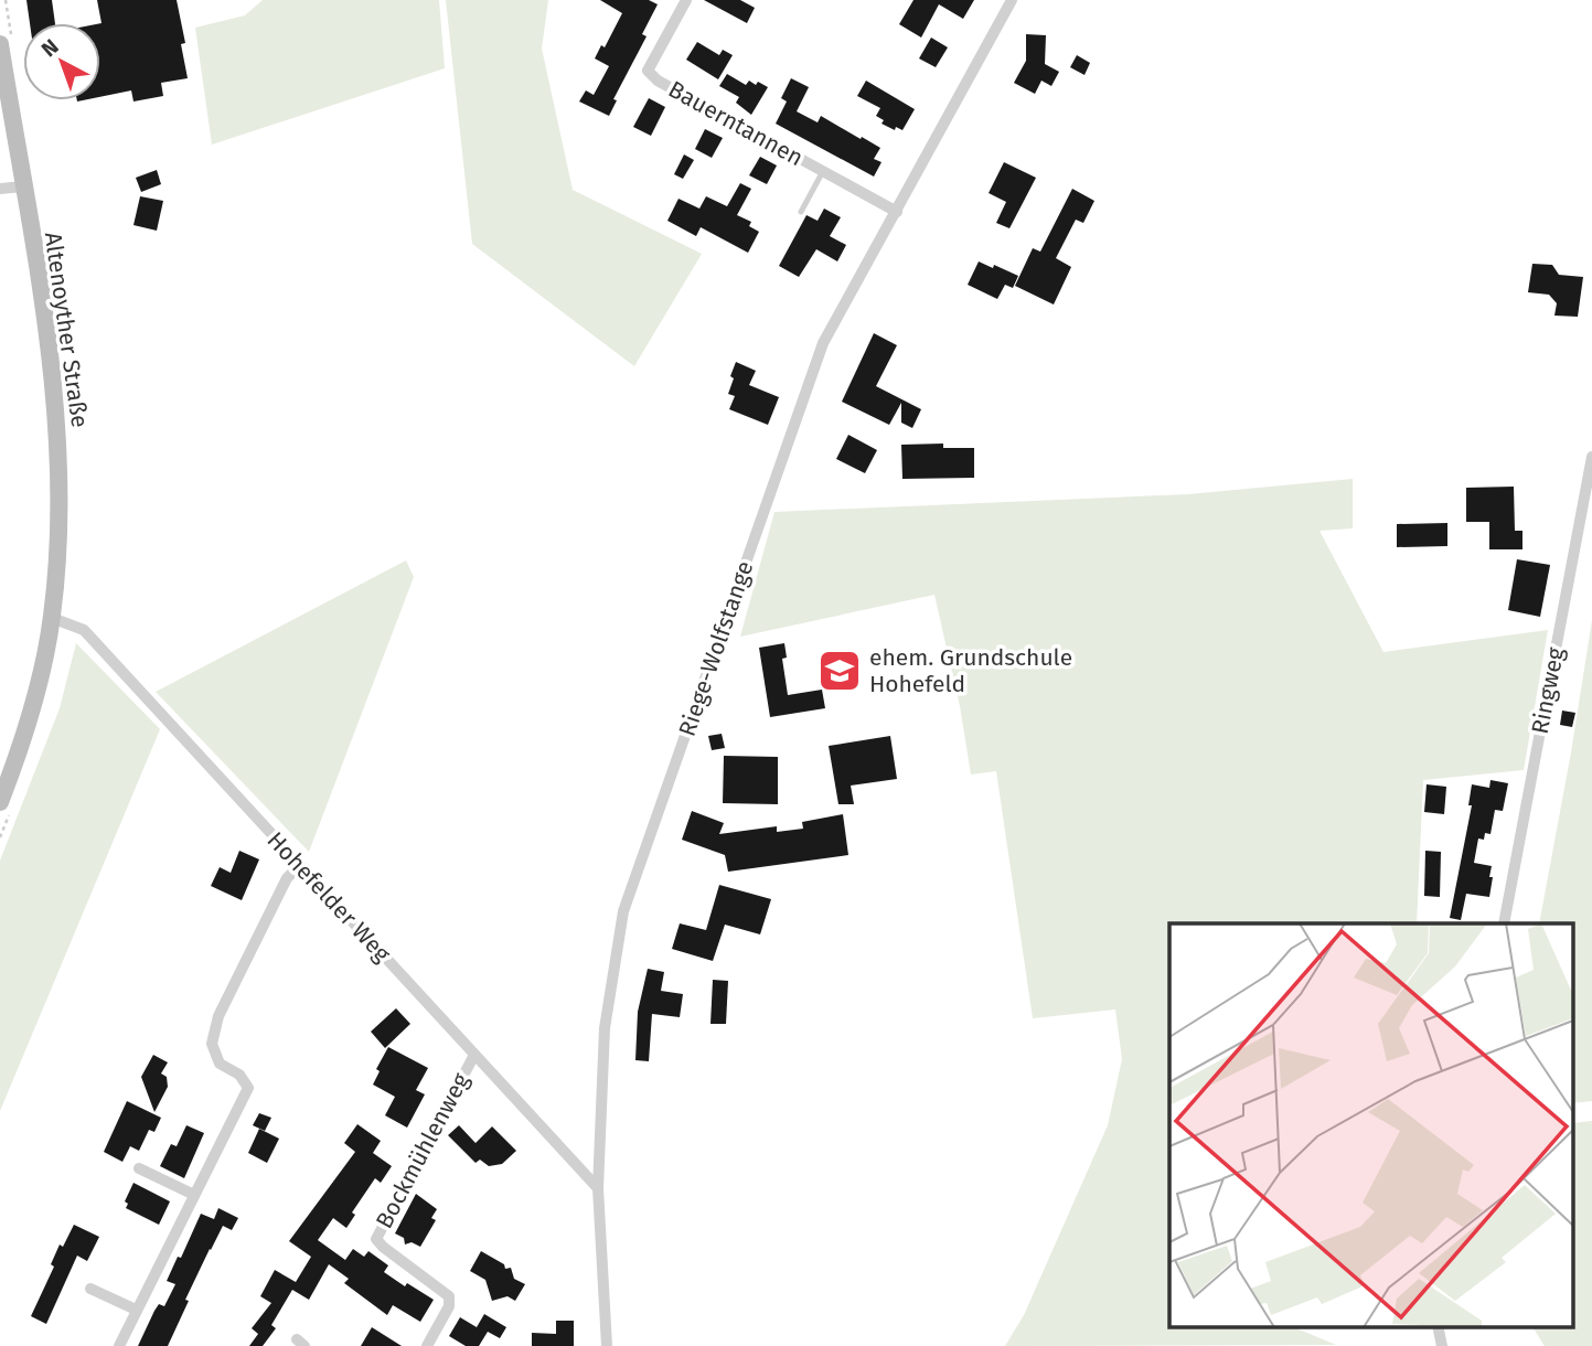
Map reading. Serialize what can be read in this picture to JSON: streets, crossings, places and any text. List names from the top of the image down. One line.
{"streets":{"main road":["Altenoyther Straße"],"street":["Bauerntannen","Riege-Wolfstange","Ringweg","Hohefelder Weg","Bockmühlenweg"]},"crossings":[["Bauerntannen","Riege-Wolfstange"],["Altenoyther Straße","Hohefelder Weg"],["Riege-Wolfstange","Hohefelder Weg"],["Hohefelder Weg","Bockmühlenweg"]],"places":{"school or university":["ehem. Grundschule Hohefeld"]},"north":"top left"}
